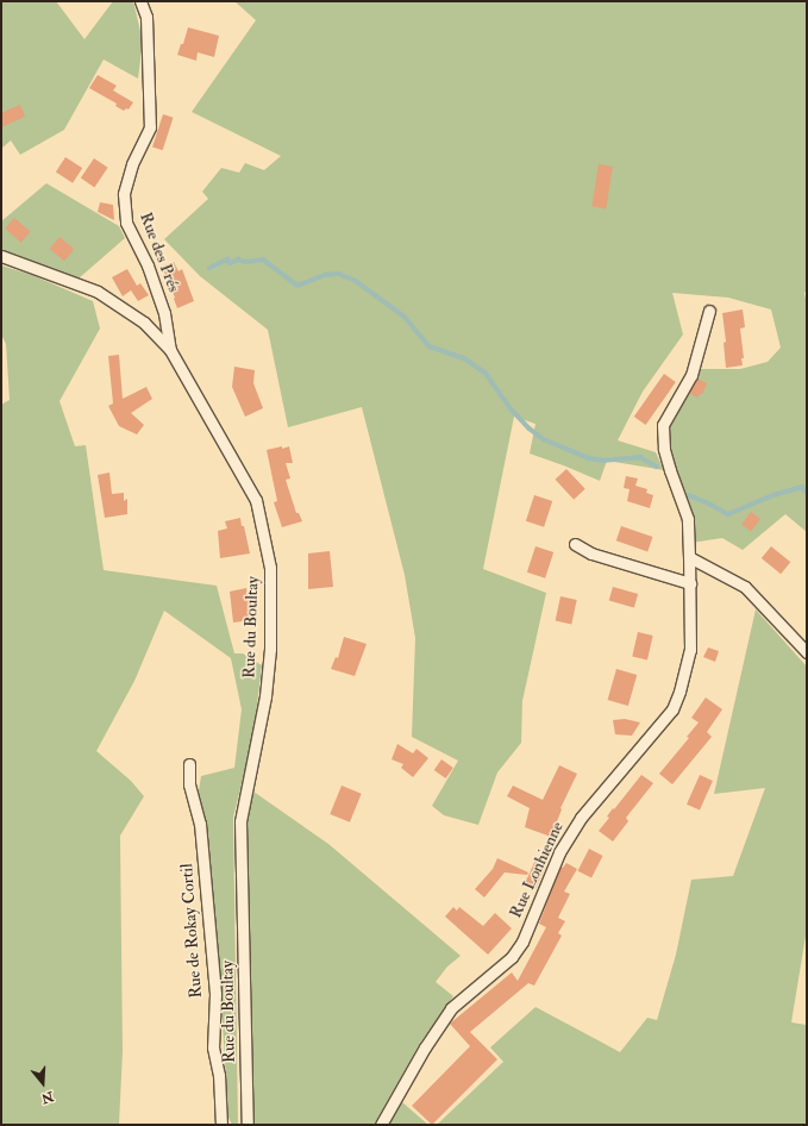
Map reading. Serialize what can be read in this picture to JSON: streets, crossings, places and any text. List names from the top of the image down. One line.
{"streets":{"street":["Rue des Prés","Rue du Boultay","Rue Lonhienne","Rue de Rokay Cortil"]},"crossings":[["Rue des Prés","Rue du Boultay"]],"north":"bottom"}
